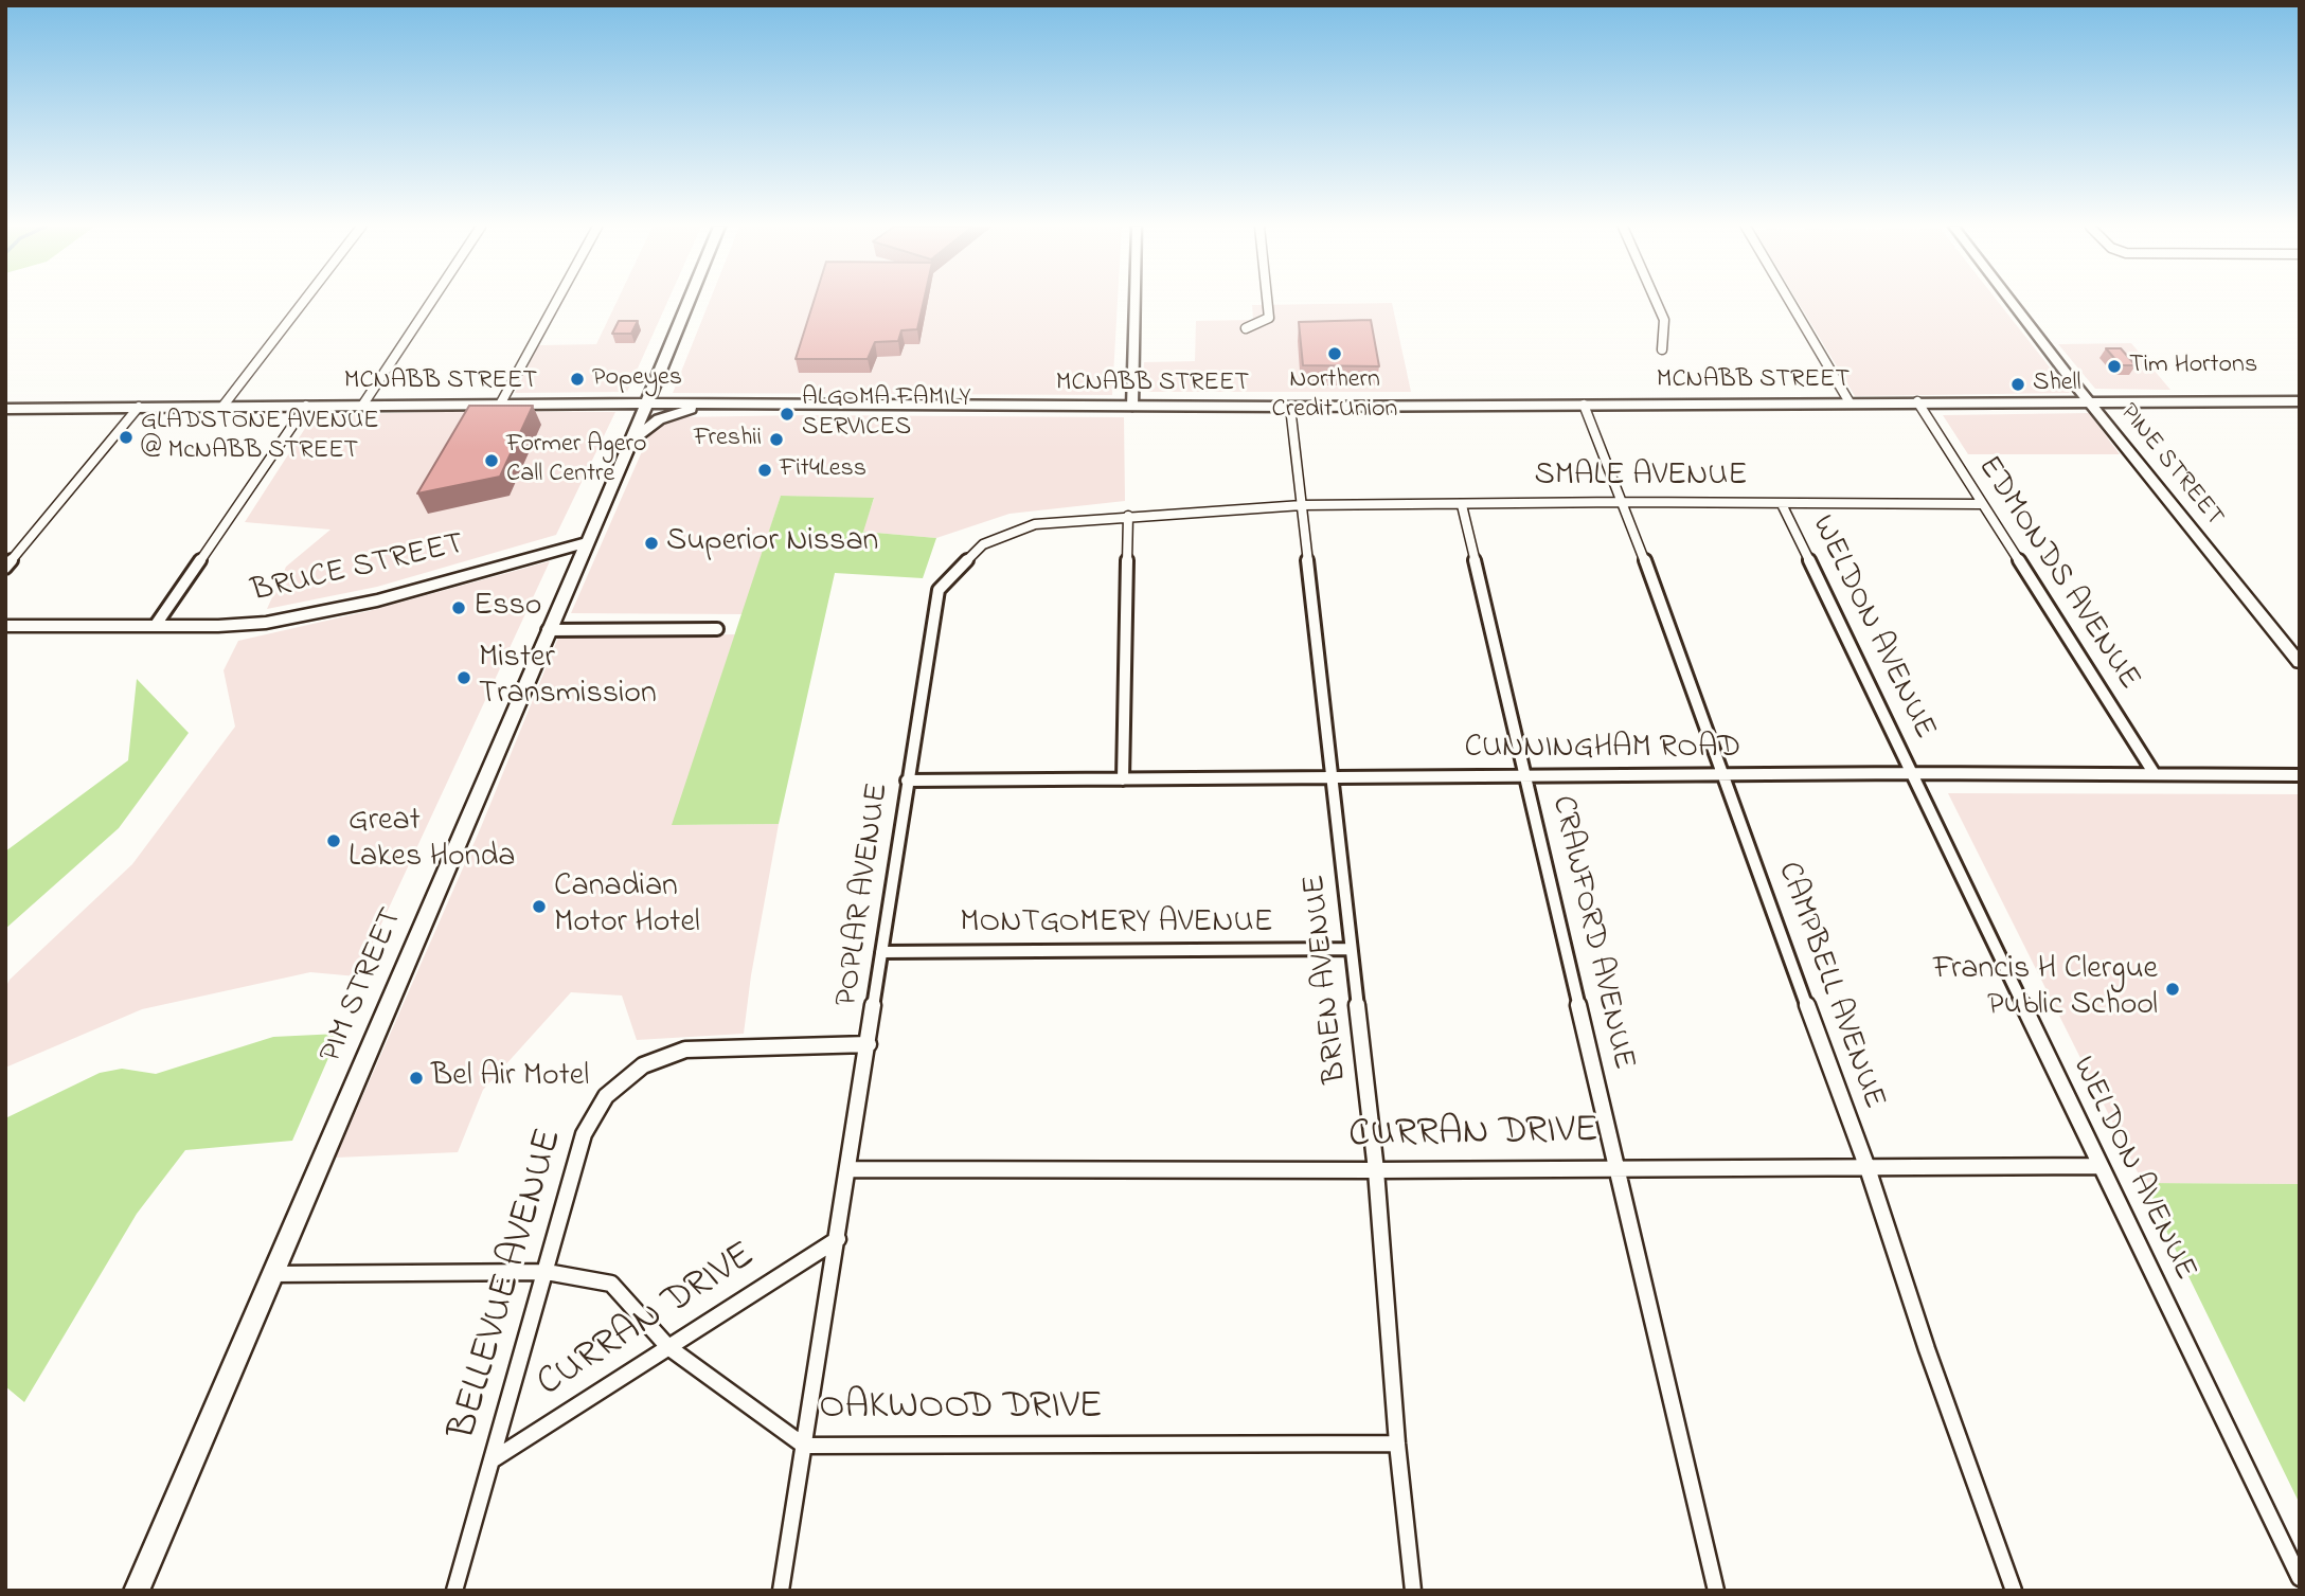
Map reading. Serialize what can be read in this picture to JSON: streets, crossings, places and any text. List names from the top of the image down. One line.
{"streets":{"main road":["MCNABB STREET","BRUCE STREET","PIM STREET"],"street":["PINE STREET","SMALE AVENUE","EDMONDS AVENUE","WELDON AVENUE","CUNNINGHAM ROAD","POPLAR AVENUE","MONTGOMERY AVENUE","CRAWFORD AVENUE","BRIEN AVENUE","CAMPBELL AVENUE","CURRAN DRIVE","BELLEVUE AVENUE","OAKWOOD DRIVE"]},"crossings":[["MCNABB STREET","PINE STREET"],["MCNABB STREET","EDMONDS AVENUE"],["MCNABB STREET","BRIEN AVENUE"],["MCNABB STREET","PIM STREET"],["MCNABB STREET","CAMPBELL AVENUE"],["SMALE AVENUE","EDMONDS AVENUE"],["SMALE AVENUE","WELDON AVENUE"],["SMALE AVENUE","POPLAR AVENUE"],["SMALE AVENUE","CRAWFORD AVENUE"],["SMALE AVENUE","BRIEN AVENUE"],["SMALE AVENUE","CAMPBELL AVENUE"],["BRUCE STREET","PIM STREET"],["EDMONDS AVENUE","CUNNINGHAM ROAD"],["WELDON AVENUE","CUNNINGHAM ROAD"],["WELDON AVENUE","CURRAN DRIVE"],["CUNNINGHAM ROAD","POPLAR AVENUE"],["CUNNINGHAM ROAD","CRAWFORD AVENUE"],["CUNNINGHAM ROAD","BRIEN AVENUE"],["CUNNINGHAM ROAD","CAMPBELL AVENUE"],["POPLAR AVENUE","MONTGOMERY AVENUE"],["POPLAR AVENUE","BRIEN AVENUE"],["POPLAR AVENUE","CURRAN DRIVE"],["POPLAR AVENUE","BELLEVUE AVENUE"],["POPLAR AVENUE","OAKWOOD DRIVE"],["MONTGOMERY AVENUE","BRIEN AVENUE"],["CRAWFORD AVENUE","CURRAN DRIVE"],["BRIEN AVENUE","CURRAN DRIVE"],["BRIEN AVENUE","OAKWOOD DRIVE"],["PIM STREET","OAKWOOD DRIVE"],["CAMPBELL AVENUE","CURRAN DRIVE"],["CURRAN DRIVE","BELLEVUE AVENUE"],["CURRAN DRIVE","OAKWOOD DRIVE"],["BELLEVUE AVENUE","OAKWOOD DRIVE"]],"places":["Northern Credit Union","Tim Hortons","Popeyes","Shell","ALGOMA FAMILY SERVICES","GLADSTONE AVENUE @ McNABB STREET","Freshii","Former Agero Call Centre","Fit4Less","Superior Nissan","Esso","Mister Transmission","Great Lakes Honda","Canadian Motor Hotel","Francis H Clergue Public School","Bel Air Motel"]}
